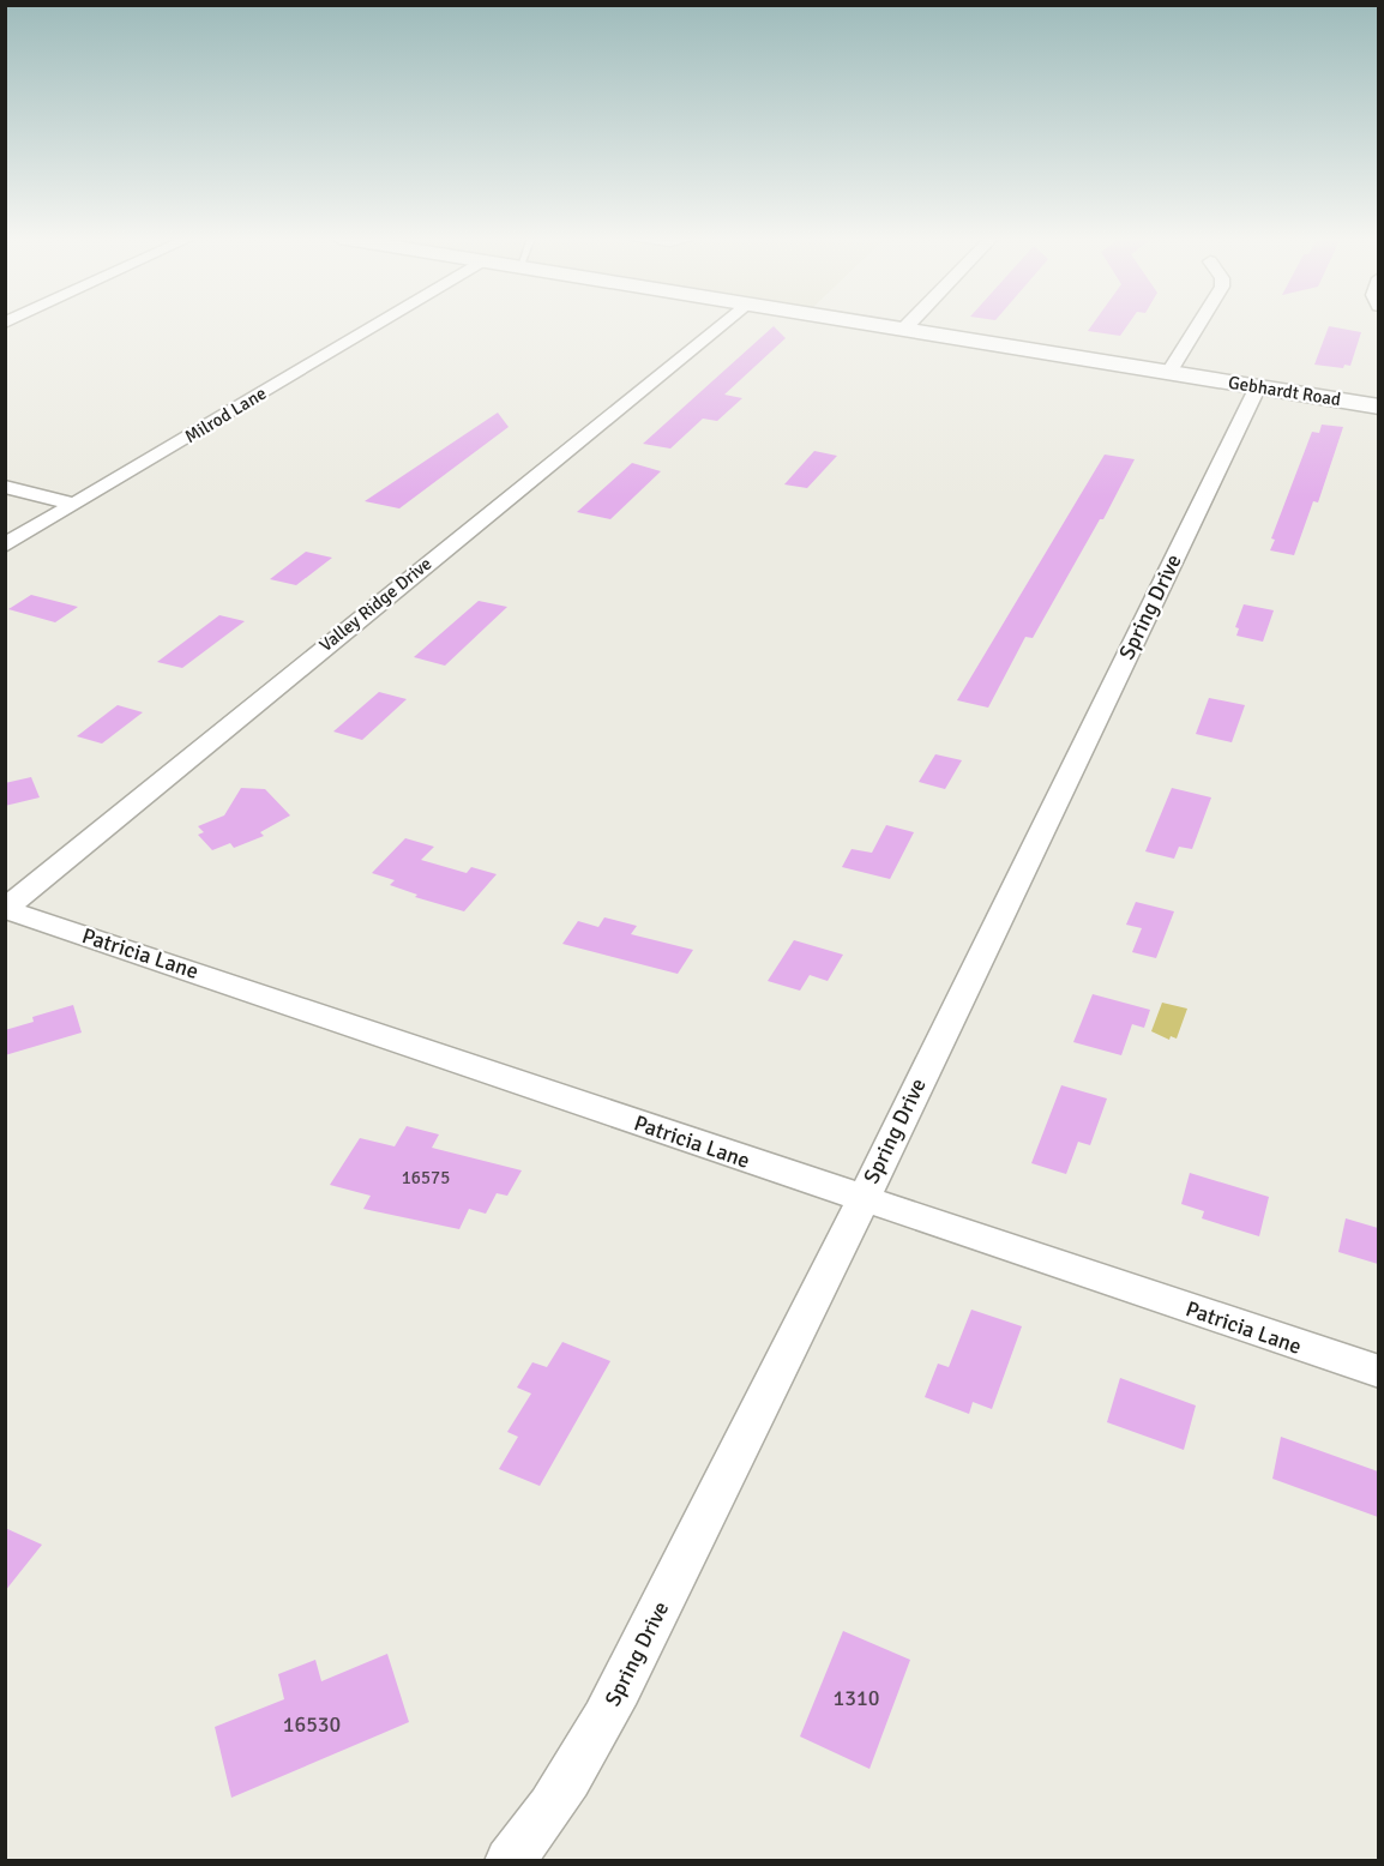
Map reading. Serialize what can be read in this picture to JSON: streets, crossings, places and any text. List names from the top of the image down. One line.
{"streets":{"street":["Gebhardt Road","Milrod Lane","Valley Ridge Drive","Spring Drive","Patricia Lane"]},"crossings":[["Gebhardt Road","Spring Drive"],["Valley Ridge Drive","Patricia Lane"],["Spring Drive","Patricia Lane"]],"house_numbers":["16575","1310","16530"]}
